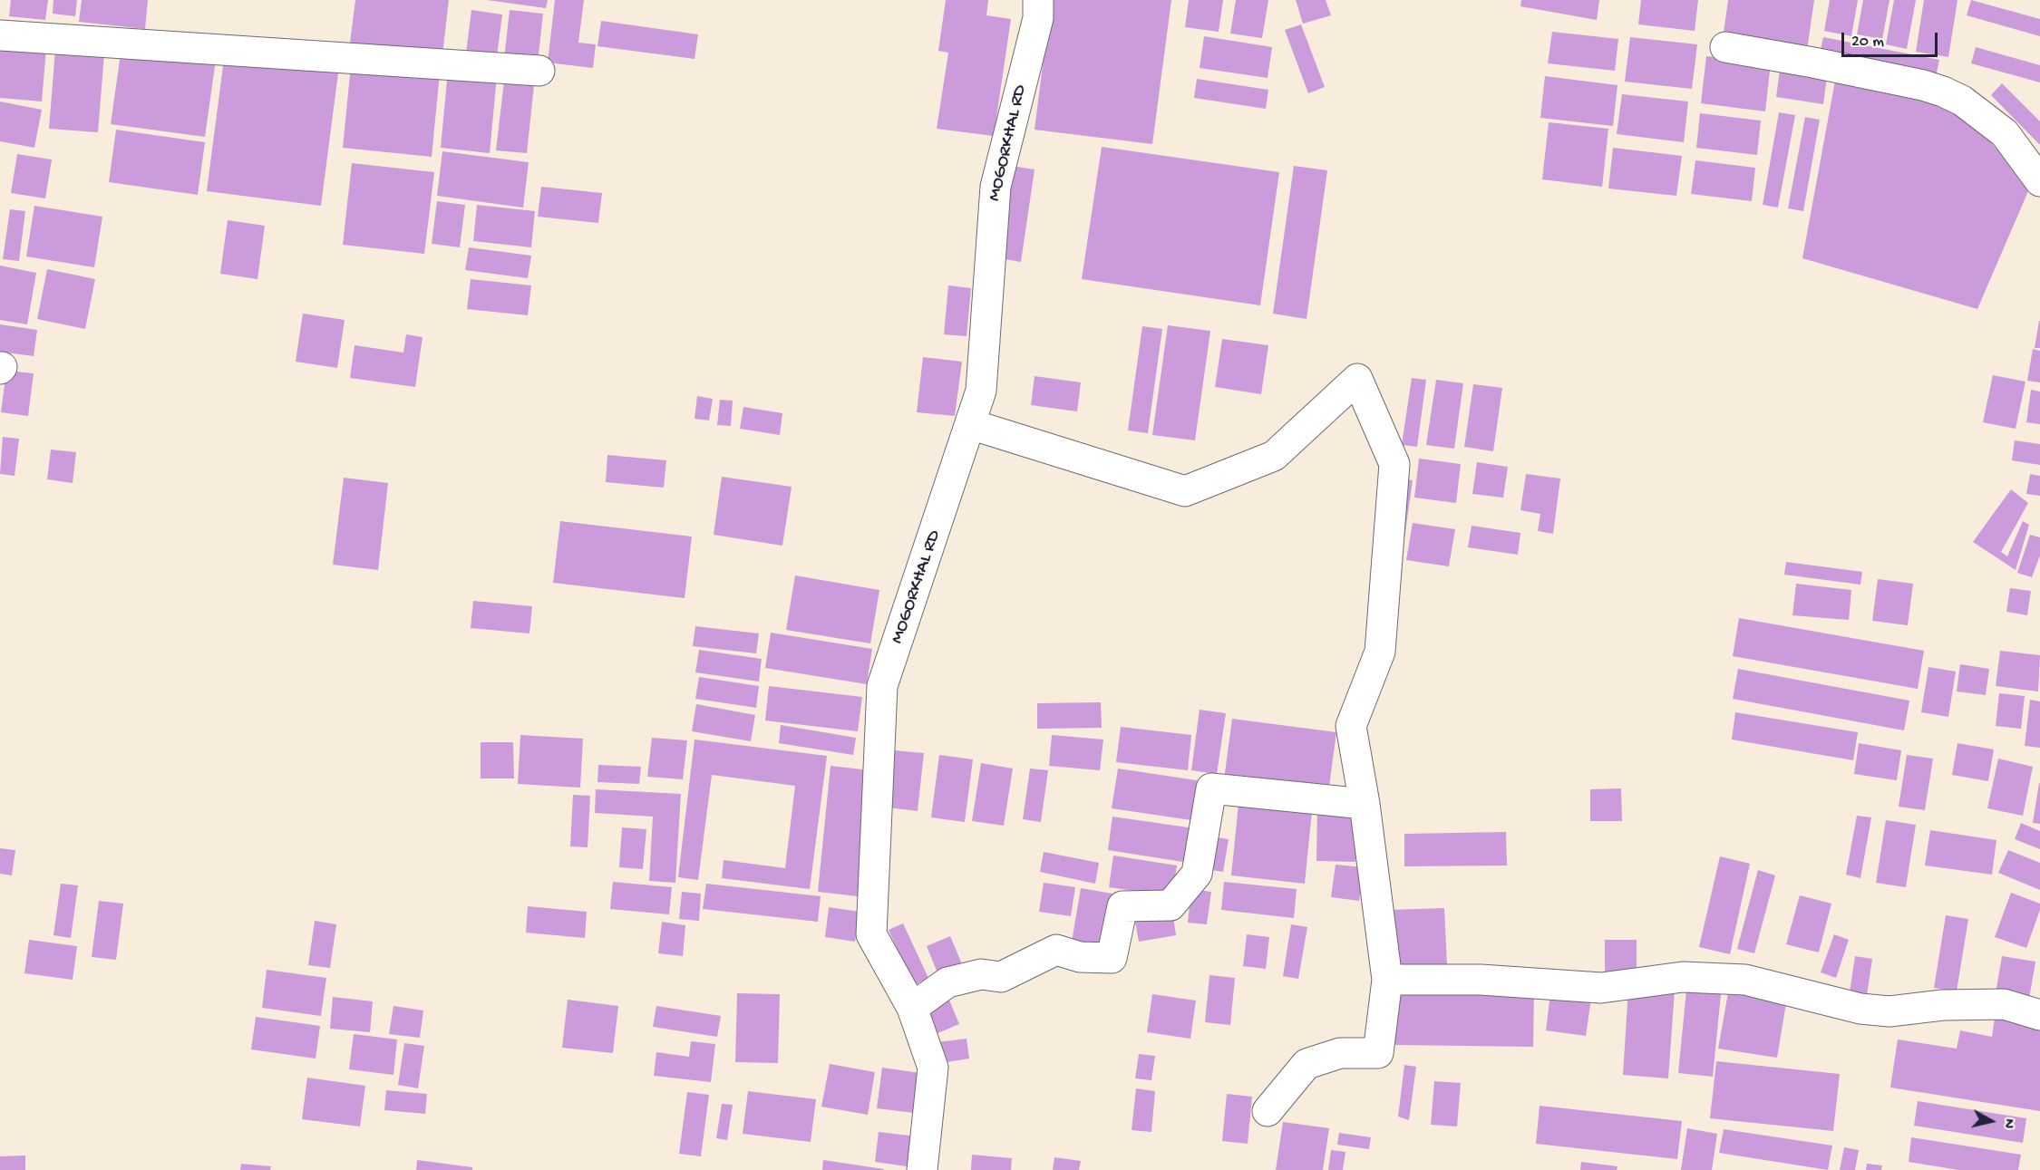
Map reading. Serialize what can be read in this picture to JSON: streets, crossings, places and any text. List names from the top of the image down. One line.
{"streets":{"street":["MOGORKHAL RD"]},"scale_bar":"20 m","north":"right"}
